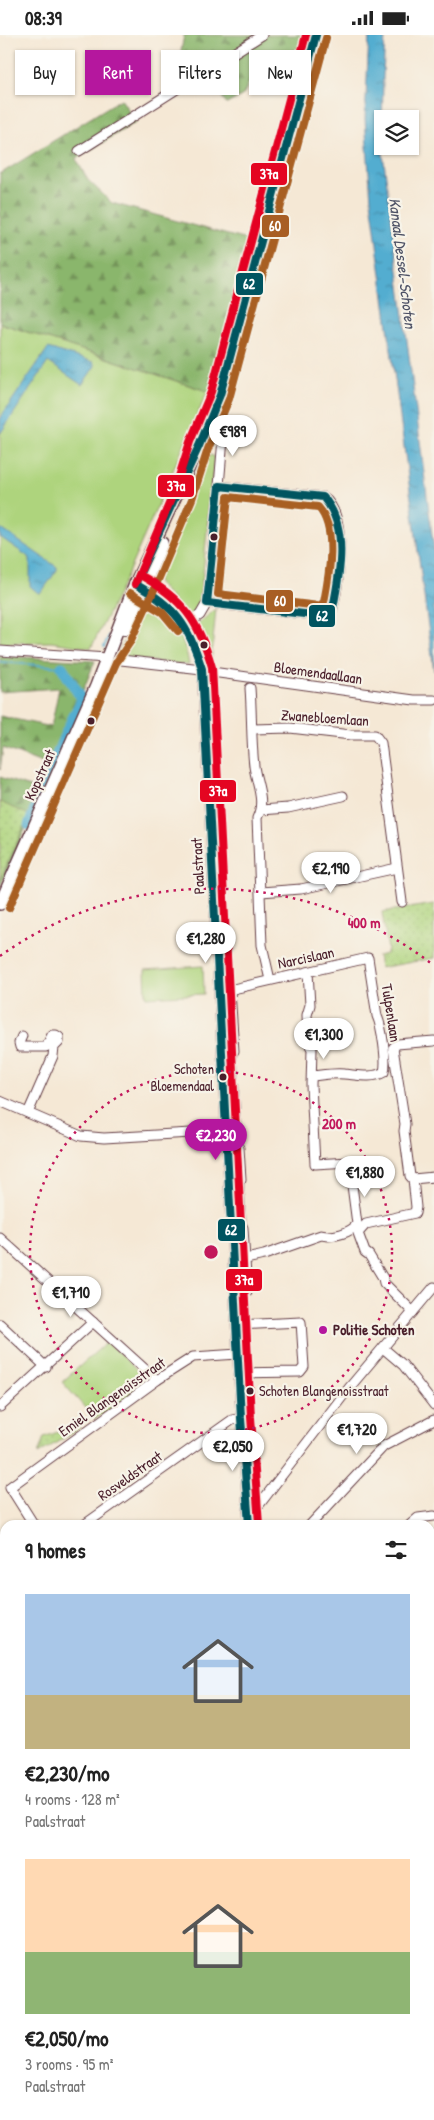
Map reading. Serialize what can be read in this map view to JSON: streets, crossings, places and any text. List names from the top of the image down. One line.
{"streets":{"main road":["Kopstraat"],"street":["Bloemendaallaan","Zwanebloemlaan","Paalstraat","Narcislaan","Tulpenlaan","Emiel Blangenoisstraat","Rosveldstraat"]},"crossings":[["Bloemendaallaan","Paalstraat"],["Kopstraat","Paalstraat"],["Paalstraat","Narcislaan"],["Paalstraat","Emiel Blangenoisstraat"],["Paalstraat","Rosveldstraat"],["Narcislaan","Tulpenlaan"]],"water":["Kanaal Dessel-Schoten"],"places":["Schoten Bloemendaal","Politie Schoten","Schoten Blangenoisstraat"],"lines":["transit line 62","transit line 37a","transit line 60"],"page":{"status":"08:39","chip":["Buy","Rent","Filters","New"],"price":["€989","€2,190","€1,280","€1,300","€2,230","€1,880","€1,710","€1,720","€2,050"],"heading":"9 homes","list":[{"name":"€2,230/mo","note":"4 rooms · 128 m² · Paalstraat"},{"name":"€2,050/mo","note":"3 rooms · 95 m² · Paalstraat"}]},"rings":["400 m","200 m"]}
